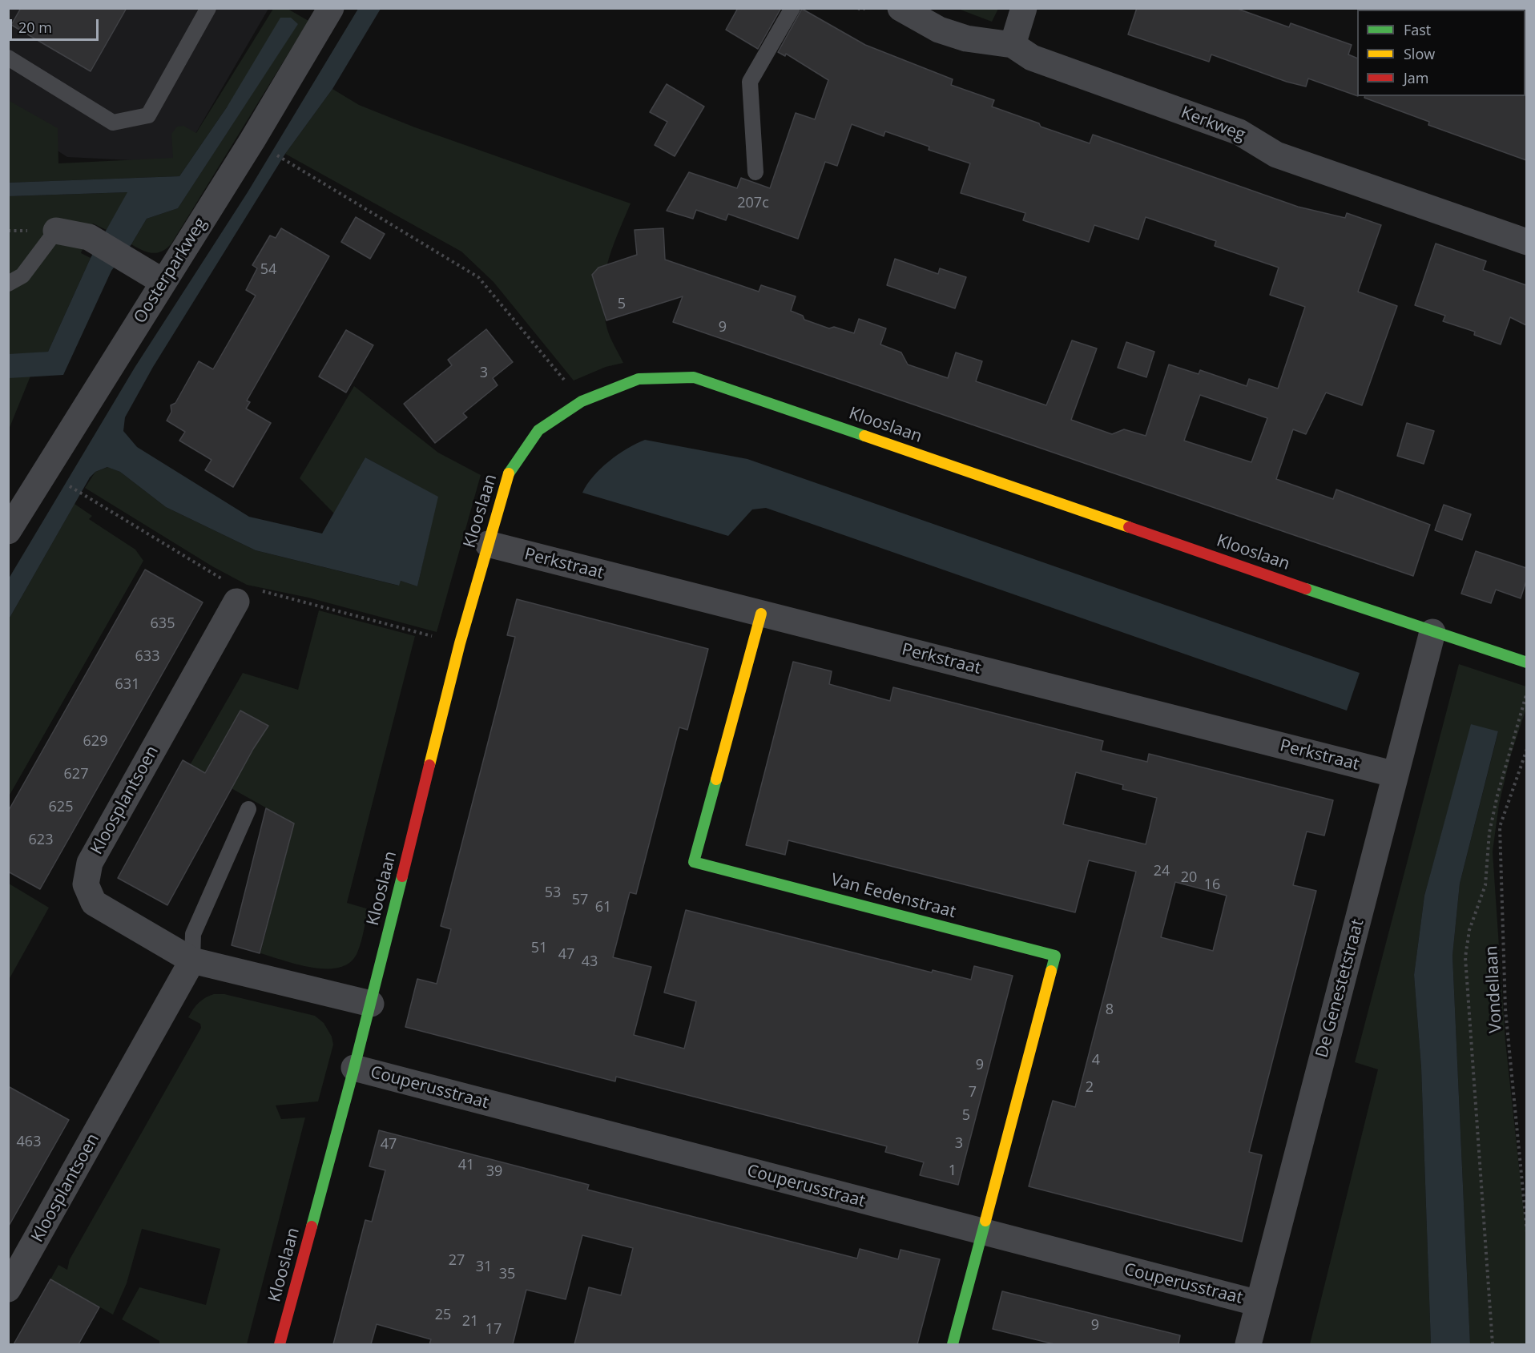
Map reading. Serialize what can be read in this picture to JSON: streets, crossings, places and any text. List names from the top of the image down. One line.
{"streets":{"street":["Kerkweg","Oosterparkweg","Klooslaan","Perkstraat","Kloosplantsoen","Van Eedenstraat","De Genestetstraat","Couperusstraat"],"path":["Vondellaan"]},"crossings":[["Klooslaan","Perkstraat"],["Klooslaan","Kloosplantsoen"],["Klooslaan","De Genestetstraat"],["Klooslaan","Couperusstraat"],["Perkstraat","Van Eedenstraat"],["Perkstraat","De Genestetstraat"],["Van Eedenstraat","Couperusstraat"],["De Genestetstraat","Couperusstraat"]],"house_numbers":["207c","54","5","9","3","635","633","631","629","627","625","623","24","20","16","53","57","61","51","47","43","8","4","9","2","7","5","463","3","47","41","1","39","27","31","35","25","21","9","17"],"legend":["Fast","Slow","Jam"],"scale_bar":"20 m"}
